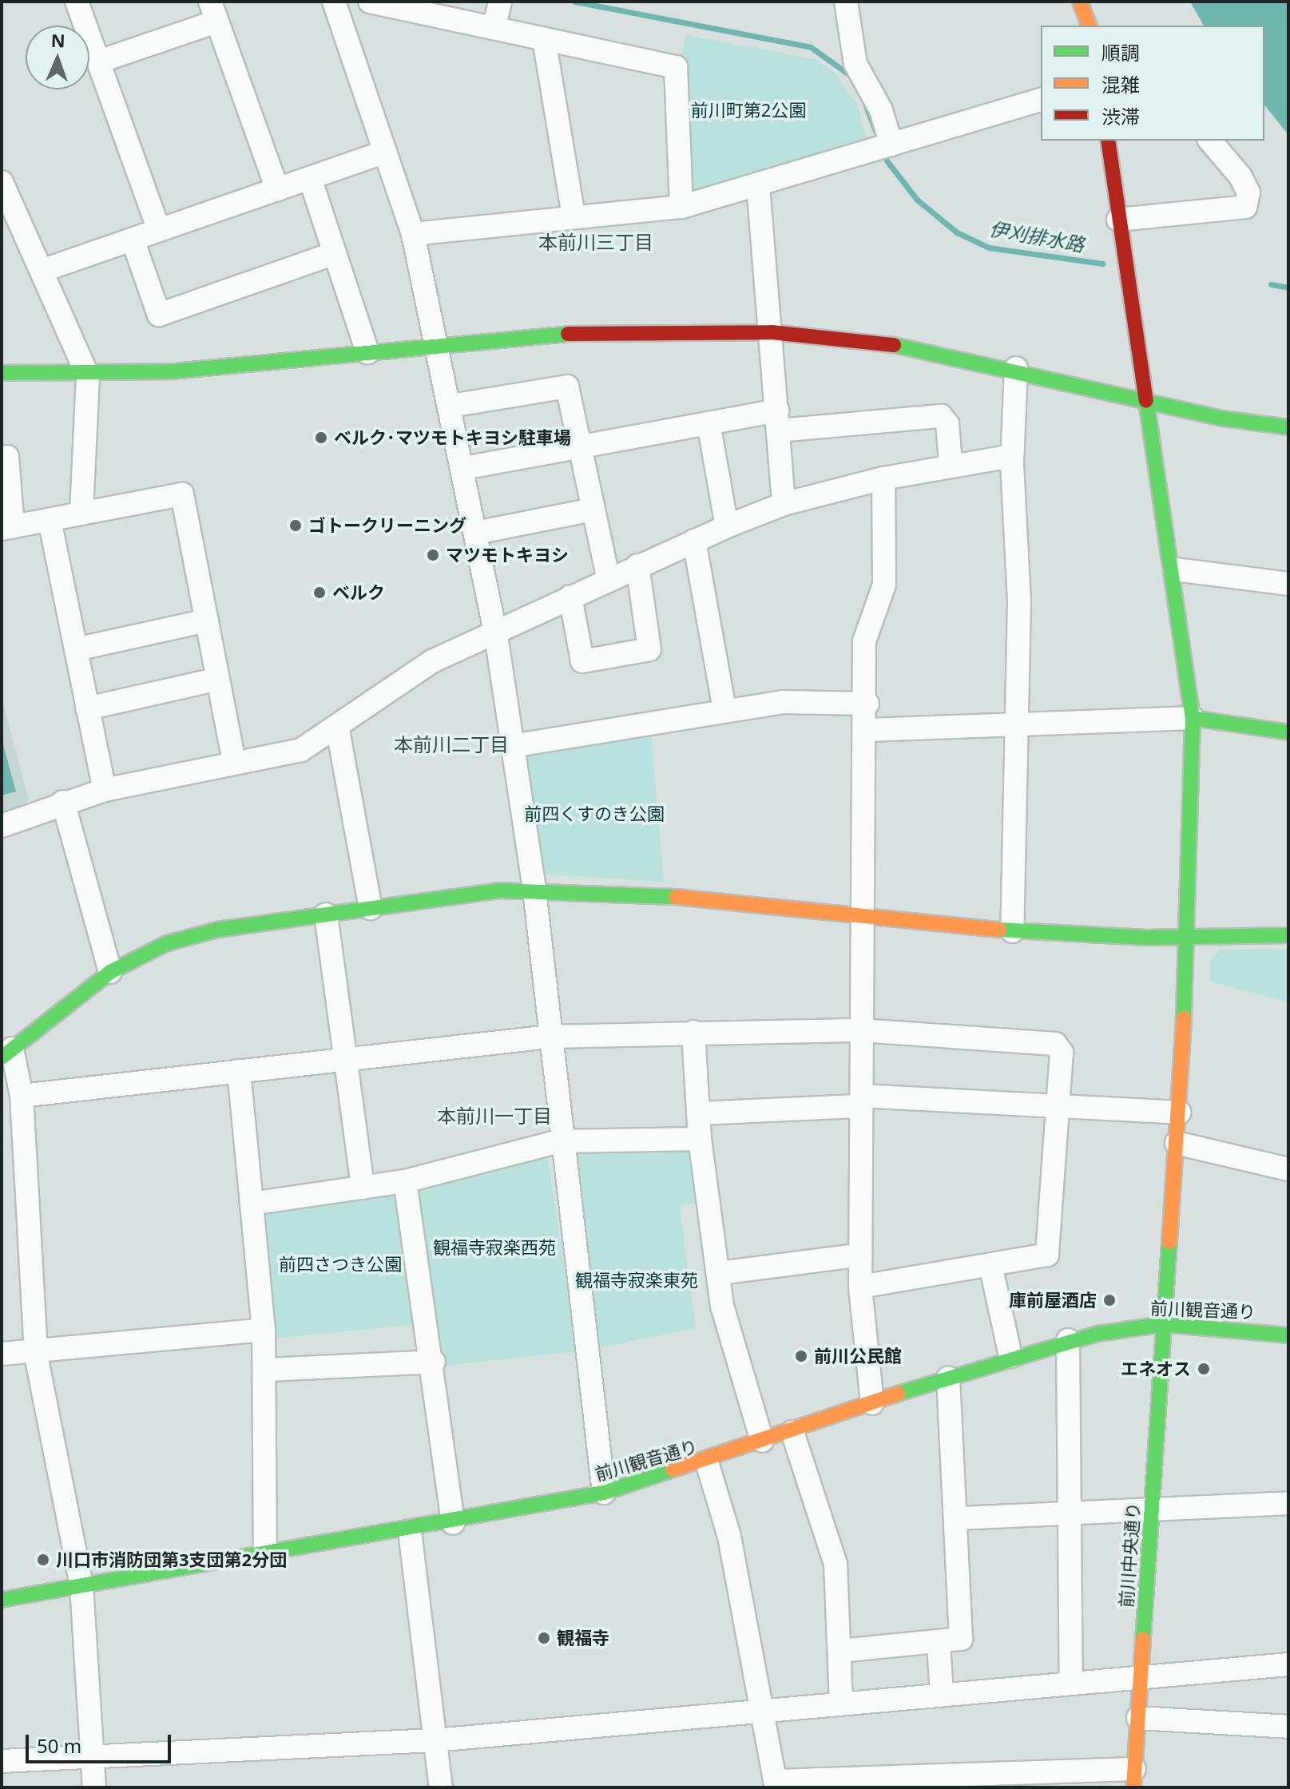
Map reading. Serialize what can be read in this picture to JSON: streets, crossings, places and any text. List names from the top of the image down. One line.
{"streets":{"street":["前川観音通り","前川中央通り"]},"crossings":[["前川観音通り","前川中央通り"]],"districts":["本前川三丁目","本前川二丁目","本前川一丁目"],"water":["伊刈排水路"],"parks":["前川町第2公園","前四くすのき公園","観福寺寂楽西苑","前四さつき公園","観福寺寂楽東苑"],"places":["ベルク･マツモトキヨシ駐車場","ゴトークリーニング","マツモトキヨシ","ベルク","庫前屋酒店","前川公民館","エネオス","川口市消防団第3支団第2分団","観福寺"],"legend":["順調","混雑","渋滞"],"scale_bar":"50 m","north":"top"}
